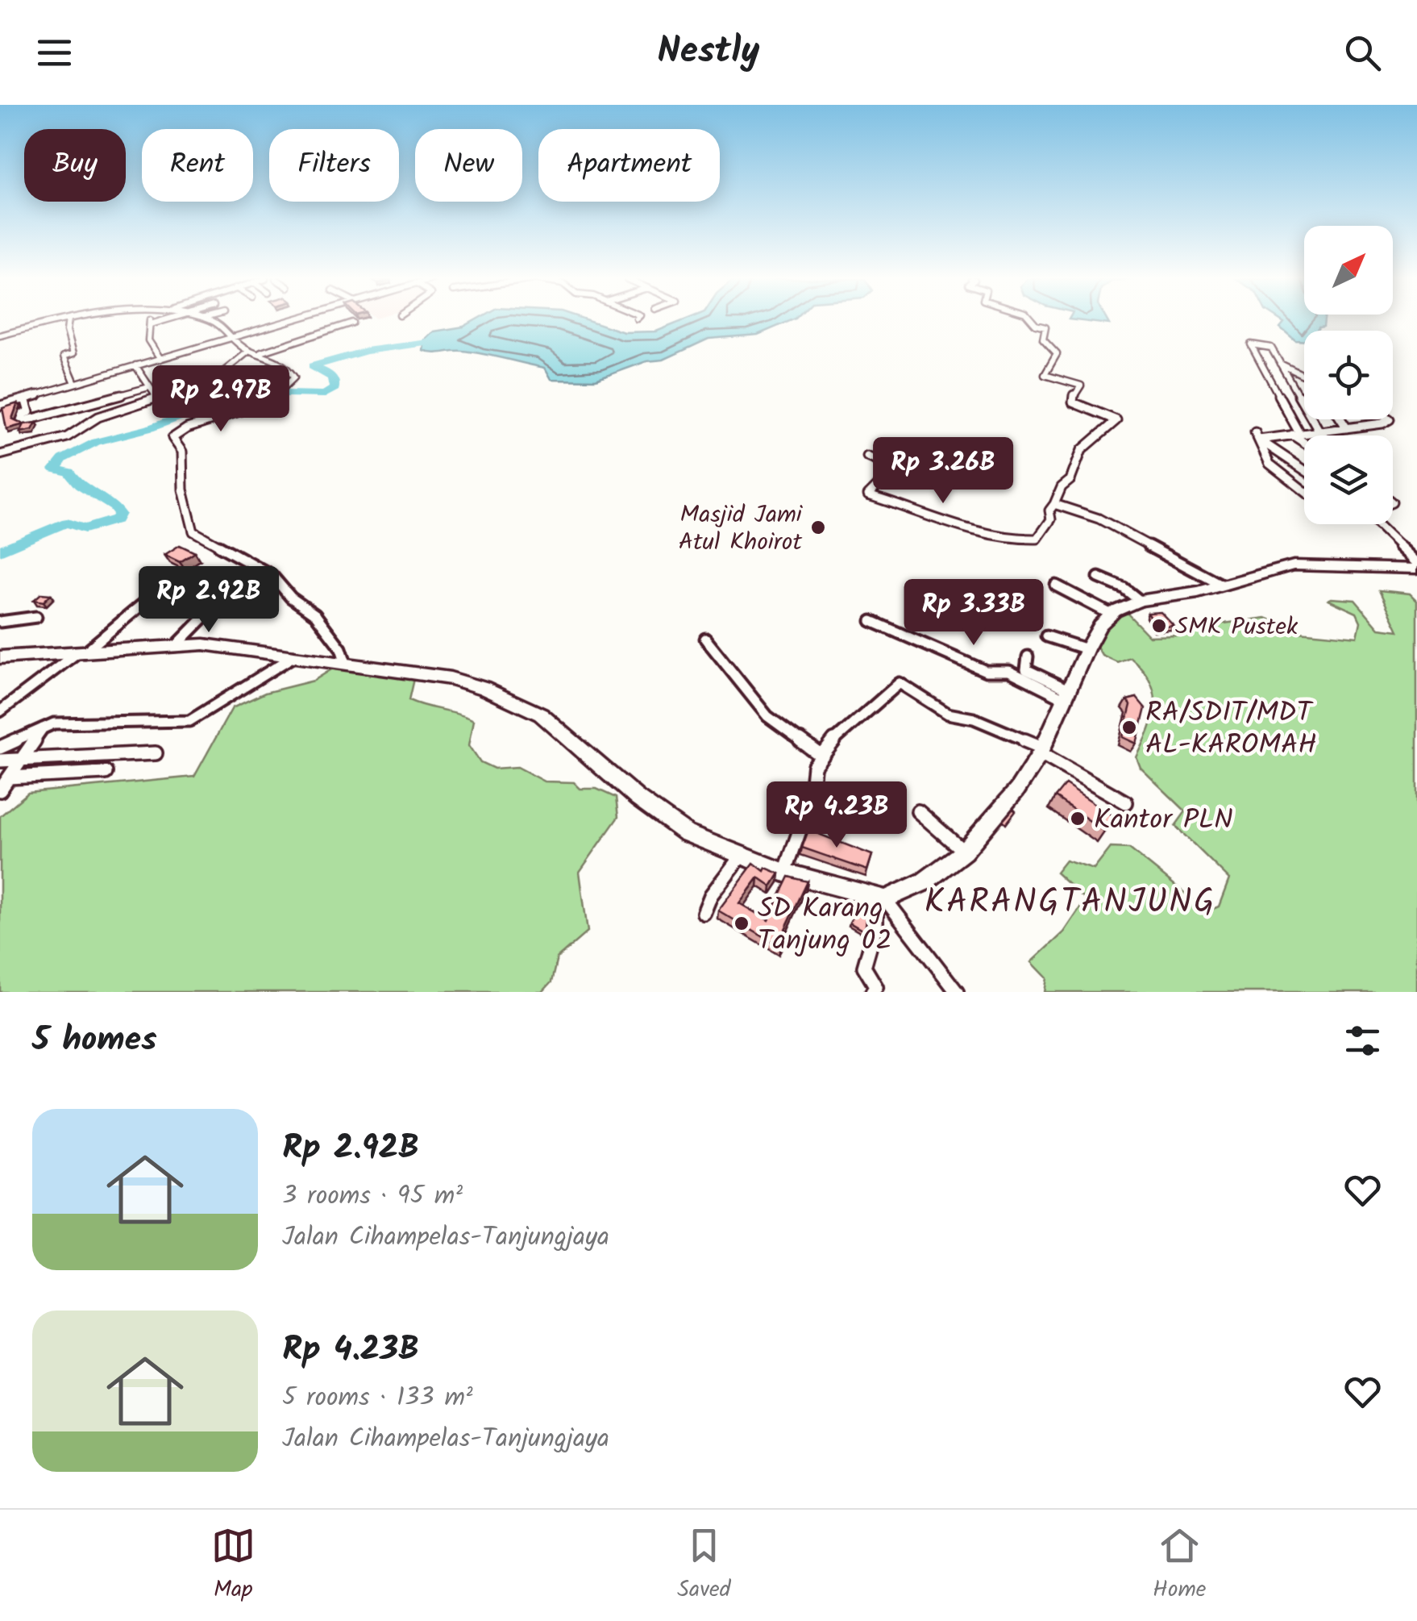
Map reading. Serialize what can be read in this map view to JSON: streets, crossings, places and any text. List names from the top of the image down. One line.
{"districts":["KARANGTANJUNG"],"places":["Masjid Jami Atul Khoirot","SMK Pustek","RA/SDIT/MDT AL-KAROMAH","Kantor PLN","SD Karang Tanjung 02"],"north":"top right","page":{"header":"Nestly","chip":["Buy","Rent","Filters","New","Apartment"],"price":["Rp 2.97B","Rp 3.26B","Rp 2.92B","Rp 3.33B","Rp 4.23B"],"heading":"5 homes","list":[{"name":"Rp 2.92B","note":"3 rooms · 95 m² · Jalan Cihampelas-Tanjungjaya"},{"name":"Rp 4.23B","note":"5 rooms · 133 m² · Jalan Cihampelas-Tanjungjaya"}],"tabs":["Map","Saved","Home"]}}
